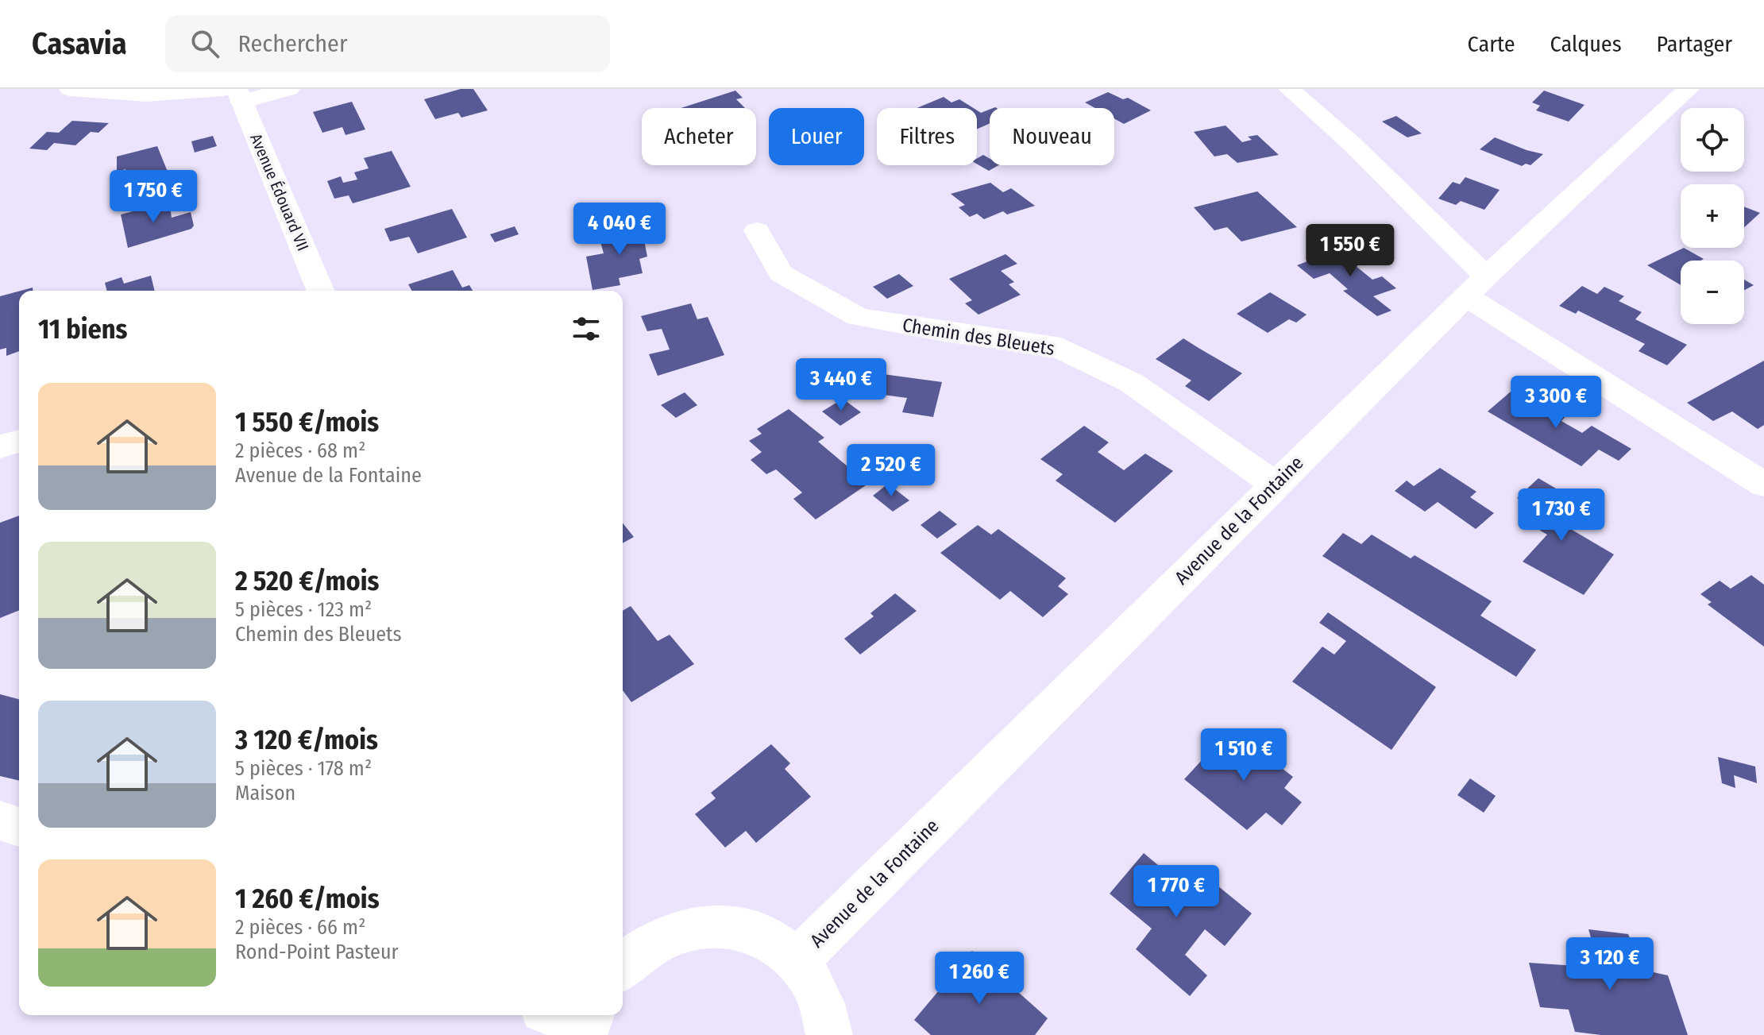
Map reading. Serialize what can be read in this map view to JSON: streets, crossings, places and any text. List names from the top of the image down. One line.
{"streets":{"street":["Avenue Édouard VII","Chemin des Bleuets","Avenue de la Fontaine"]},"crossings":[["Chemin des Bleuets","Avenue de la Fontaine"]],"page":{"header":"Casavia","search":"Rechercher","nav":["Carte","Calques","Partager"],"map_buttons":["+","−"],"chip":["Acheter","Louer","Filtres","Nouveau"],"price":["1 750 €","4 040 €","1 550 €","3 440 €","3 300 €","2 520 €","1 730 €","1 510 €","1 770 €","3 120 €","1 260 €"],"heading":"11 biens","list":[{"name":"1 550 €/mois","note":"2 pièces · 68 m² · Avenue de la Fontaine"},{"name":"2 520 €/mois","note":"5 pièces · 123 m² · Chemin des Bleuets"},{"name":"3 120 €/mois","note":"5 pièces · 178 m² · Maison"},{"name":"1 260 €/mois","note":"2 pièces · 66 m² · Rond-Point Pasteur"}]}}
